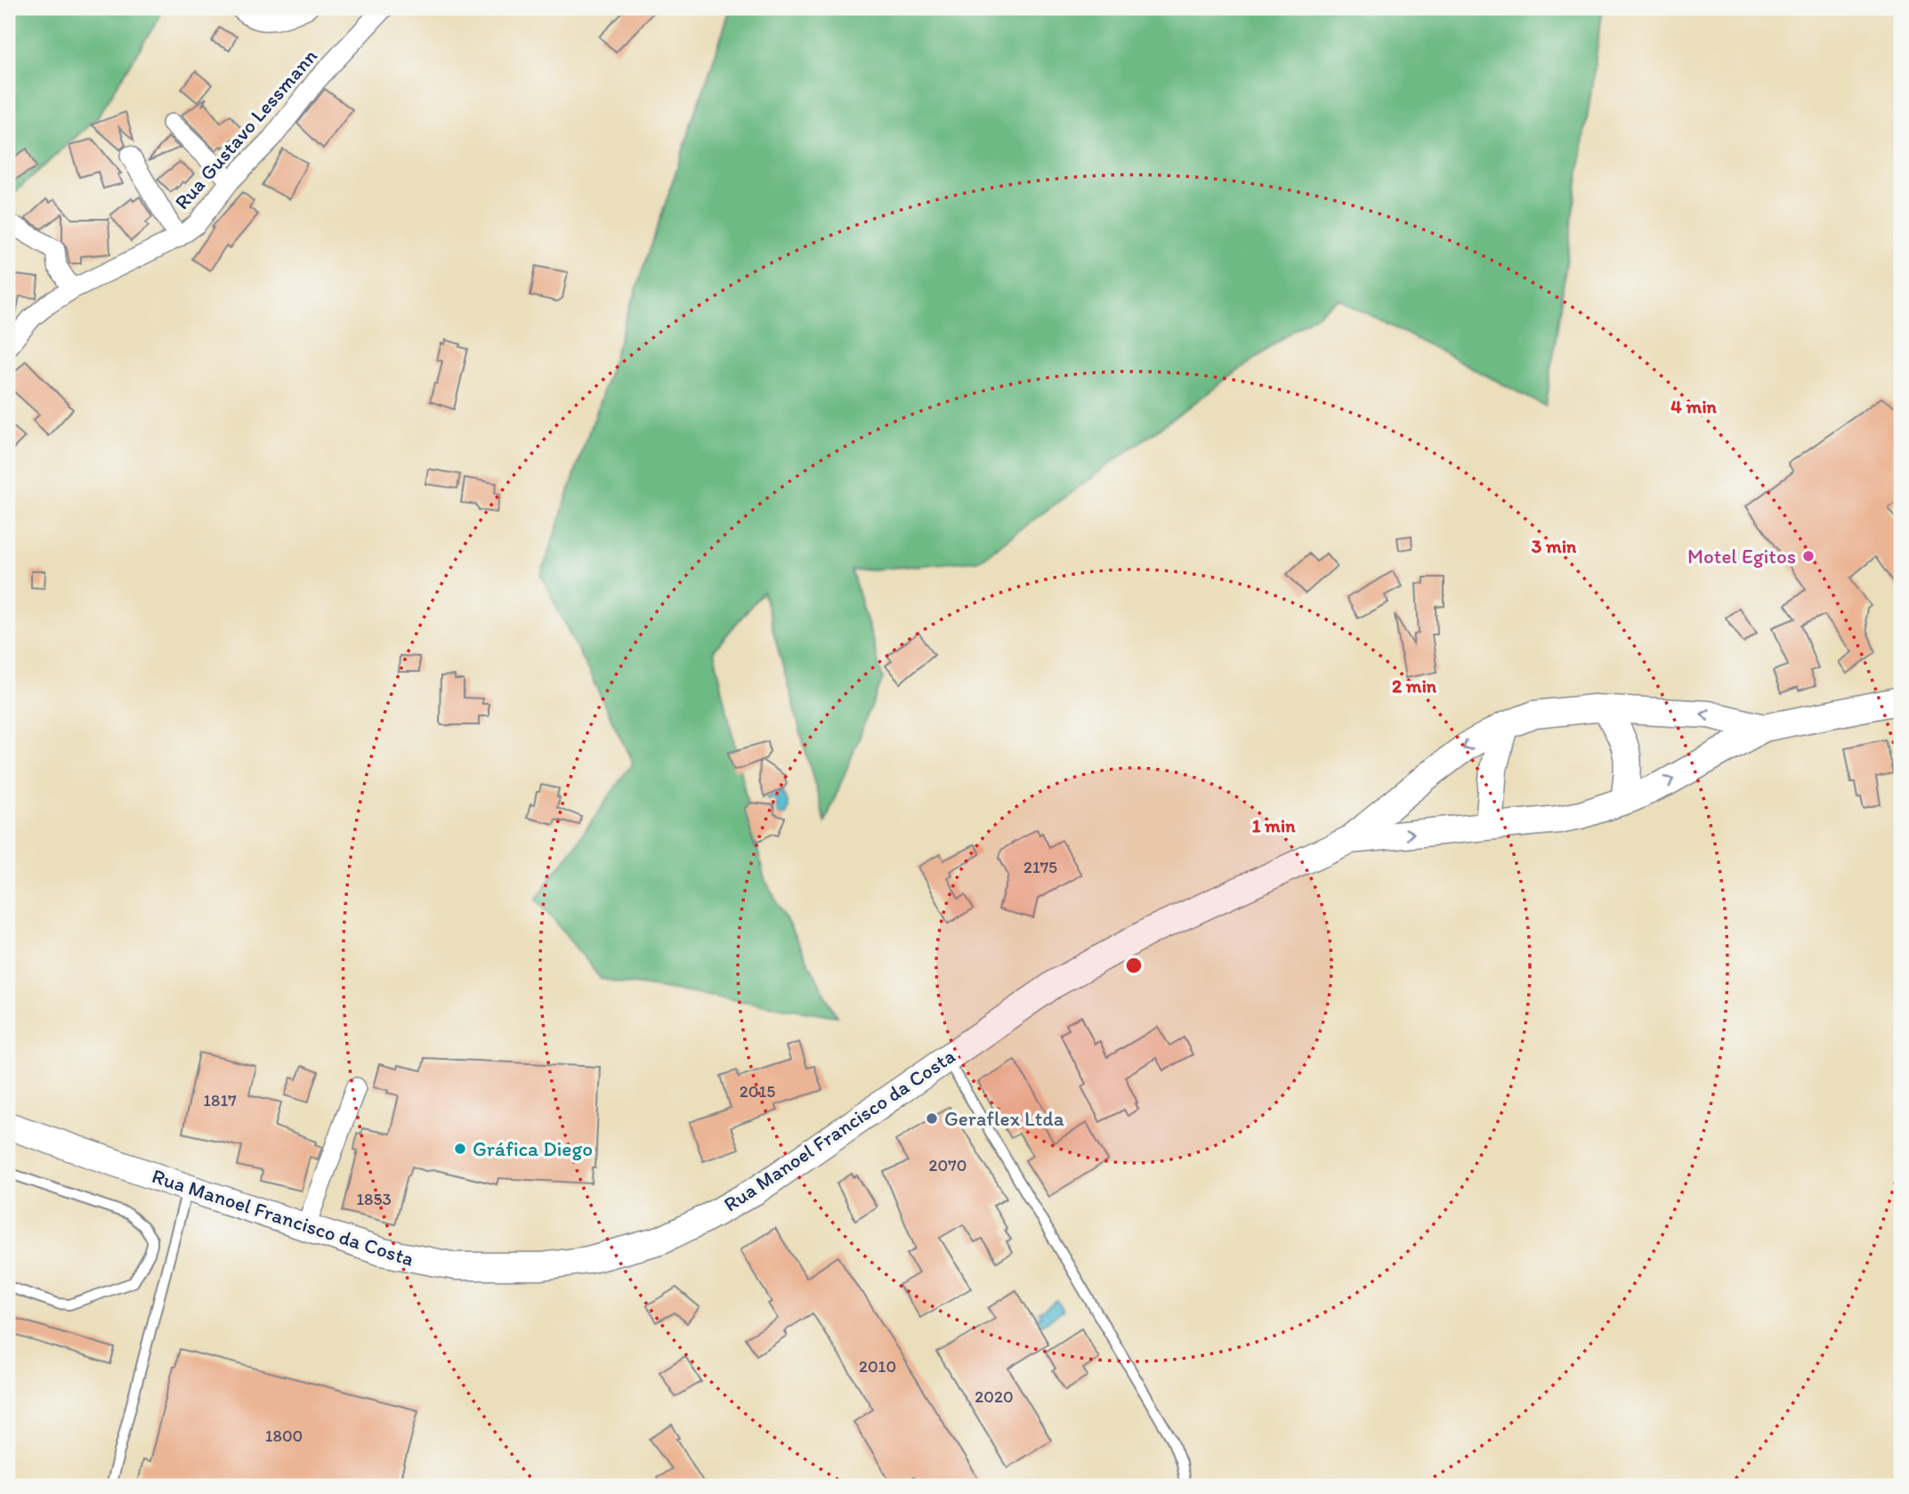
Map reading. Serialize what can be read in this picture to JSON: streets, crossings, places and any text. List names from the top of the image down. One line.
{"streets":{"main road":["Rua Manoel Francisco da Costa"],"street":["Rua Gustavo Lessmann"]},"places":["Motel Egitos","Geraflex Ltda","Gráfica Diego"],"house_numbers":["2175","2015","1817","2070","1853","2010","2020","1800"],"rings":["4 min","3 min","2 min","1 min"]}
